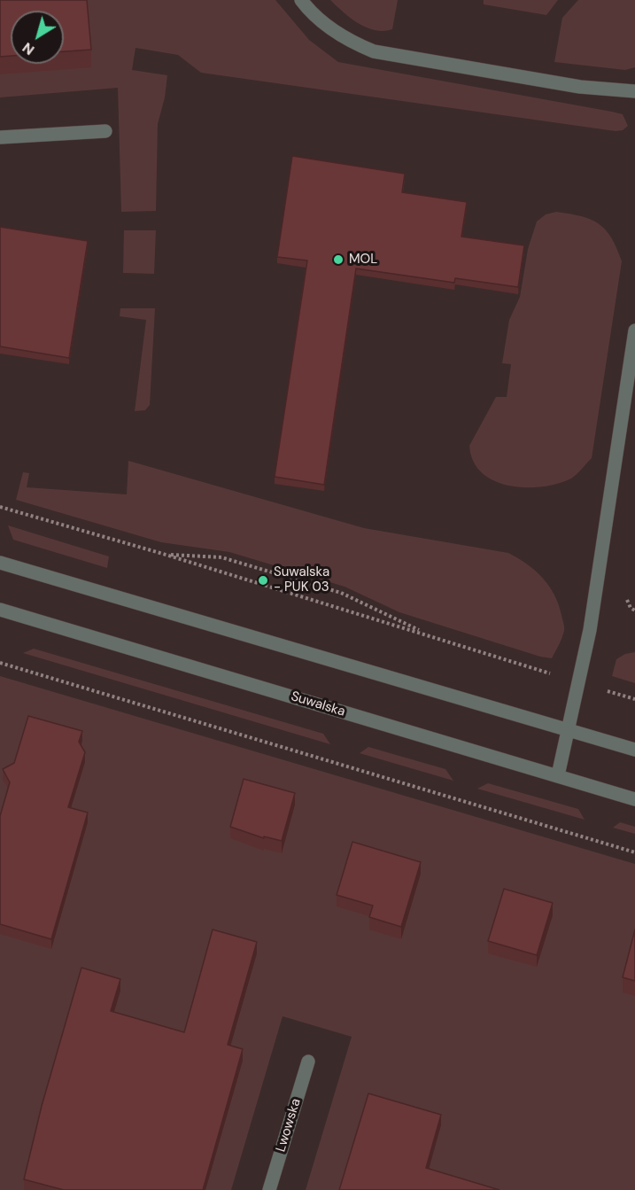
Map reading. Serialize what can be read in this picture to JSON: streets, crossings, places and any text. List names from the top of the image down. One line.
{"streets":{"street":["Suwalska","Lwowska"]},"places":["MOL","Suwalska - PUK 03"],"north":"bottom left"}
